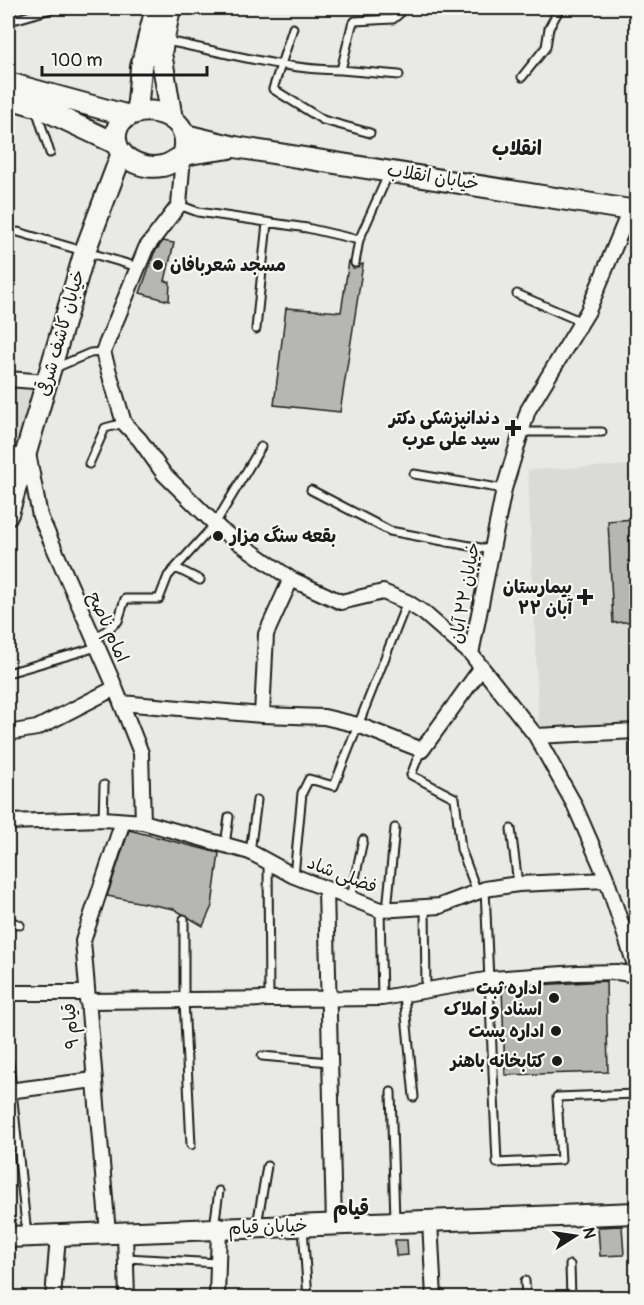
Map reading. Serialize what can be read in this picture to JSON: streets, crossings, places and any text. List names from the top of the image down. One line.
{"streets":{"main road":["خیابان انقلاب","خیابان کاشف شرقی","خیابان قیام"],"street":["خیابان ۲۲ آبان","امام ناصح","فضلی شاد","قیام ۹"]},"crossings":[["خیابان انقلاب","خیابان ۲۲ آبان"],["خیابان کاشف شرقی","امام ناصح"],["خیابان ۲۲ آبان","فضلی شاد"],["امام ناصح","فضلی شاد"],["فضلی شاد","قیام ۹"],["قیام ۹","خیابان قیام"]],"districts":["انقلاب","قیام"],"places":{"other":["مسجد شعربافان","بقعه سنگ مزار","اداره ثبت اسناد و املاک","اداره پست","کتابخانه باهنر"],"health":["دندانپزشکی دکتر سید علی عرب","بیمارستان ۲۲ آبان"]},"scale_bar":"100 m","north":"right"}
